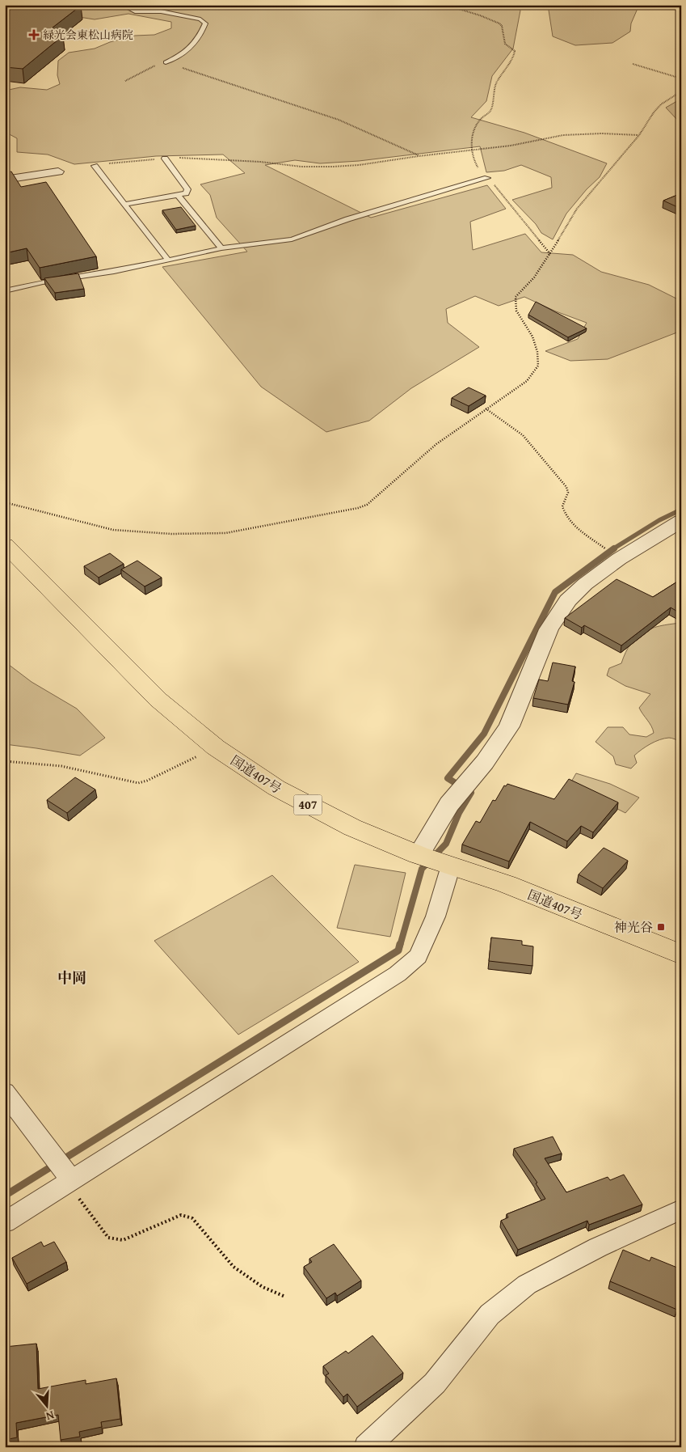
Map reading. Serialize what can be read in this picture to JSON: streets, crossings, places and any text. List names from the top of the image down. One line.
{"streets":{"highway":["国道407号","407"]},"districts":["中岡"],"places":{"health":["緑光会東松山病院"],"transit":["神光谷"]},"north":"bottom"}
